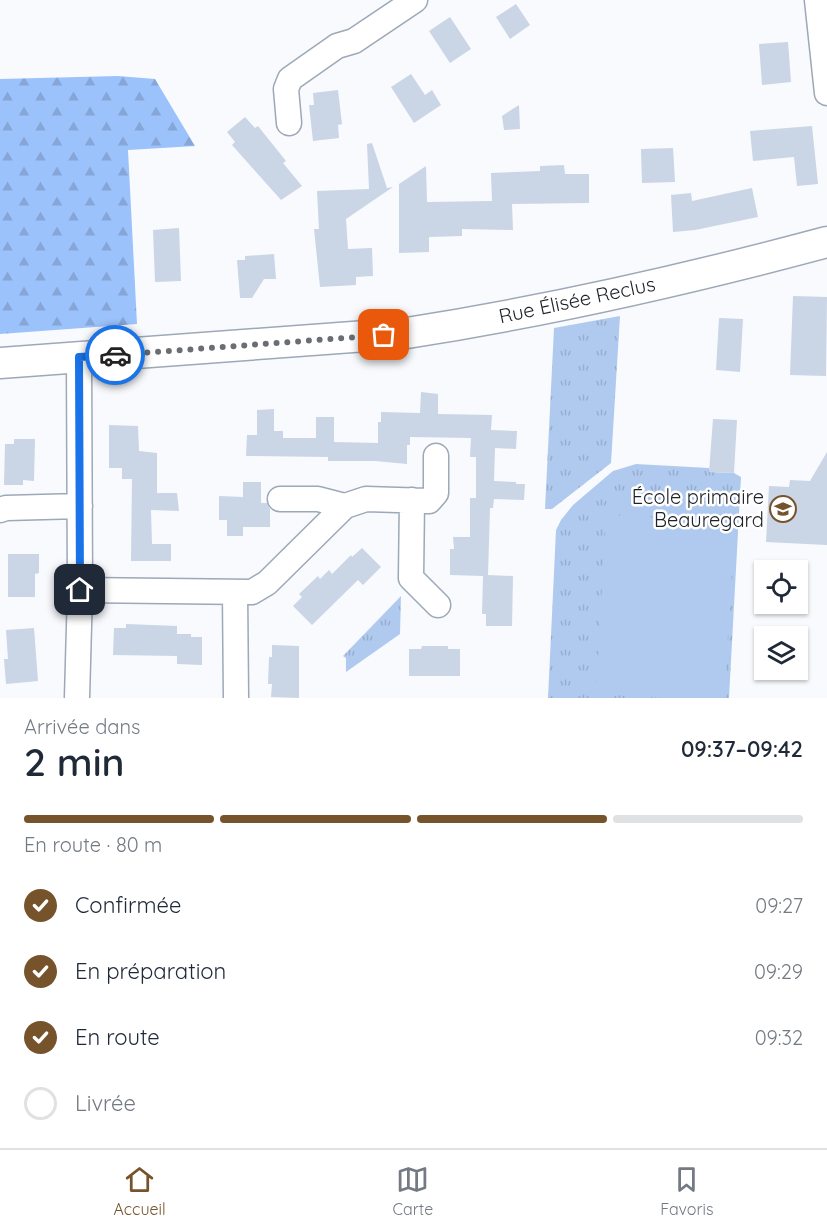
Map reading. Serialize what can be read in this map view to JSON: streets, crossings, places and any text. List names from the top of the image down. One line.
{"streets":{"street":["Rue Élisée Reclus"]},"places":{"school or university":["École primaire Beauregard"]},"page":{"heading":["2 min","Arrivée dans","09:37–09:42"],"bar":"En route · 80 m","list":[["Confirmée","09:27"],["En préparation","09:29"],["En route","09:32"],"Livrée"],"tabs":["Accueil","Carte","Favoris"]}}
